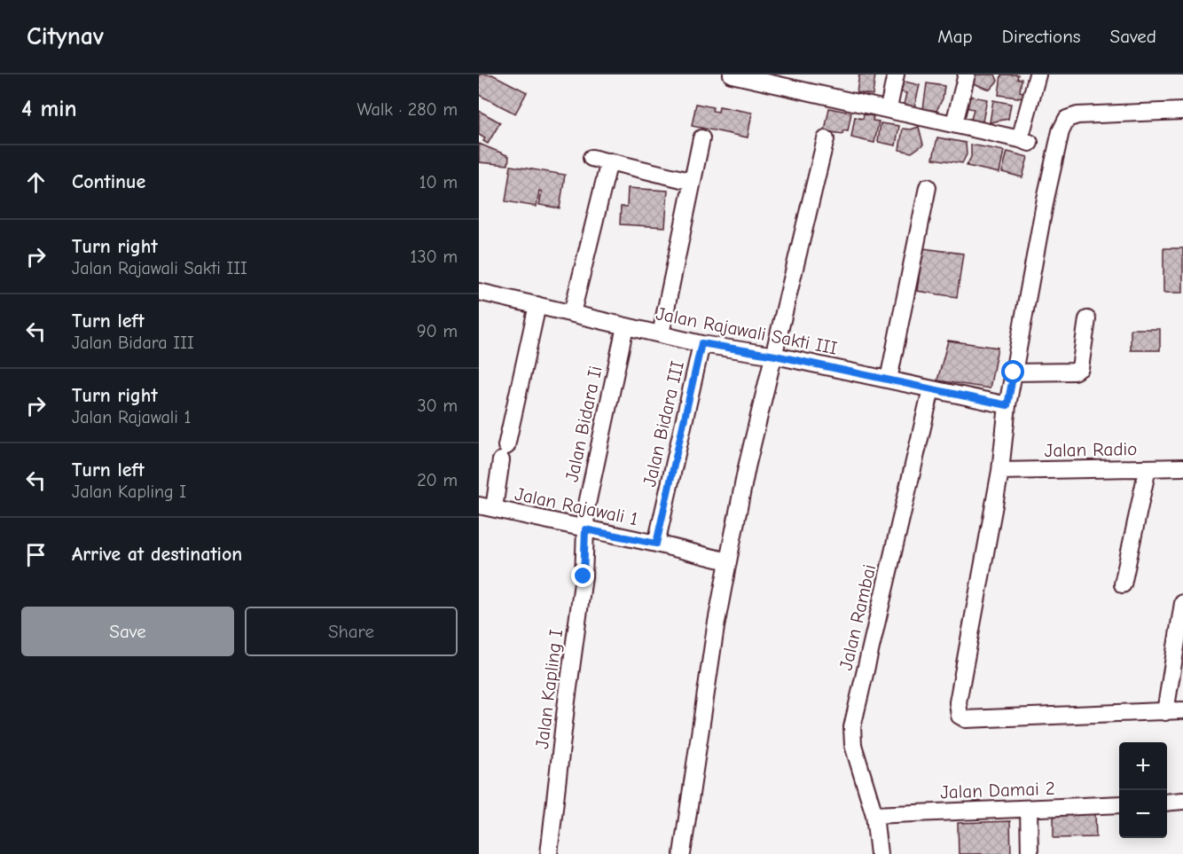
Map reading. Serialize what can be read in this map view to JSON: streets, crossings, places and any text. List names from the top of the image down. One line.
{"streets":{"street":["Jalan Rajawali Sakti III","Jalan Bidara Ii","Jalan Bidara III","Jalan Radio","Jalan Rajawali 1","Jalan Rambai","Jalan Kapling I","Jalan Damai 2"]},"crossings":[["Jalan Rajawali Sakti III","Jalan Bidara Ii"],["Jalan Rajawali Sakti III","Jalan Bidara III"],["Jalan Rajawali Sakti III","Jalan Rambai"],["Jalan Bidara Ii","Jalan Rajawali 1"],["Jalan Bidara Ii","Jalan Kapling I"],["Jalan Bidara III","Jalan Rajawali 1"],["Jalan Rajawali 1","Jalan Kapling I"],["Jalan Rambai","Jalan Damai 2"]],"page":{"header":"Citynav","nav":["Map","Directions","Saved"],"heading":["4 min","Walk · 280 m"],"list":[["Continue","10 m"],["Turn right","Jalan Rajawali Sakti III","130 m"],["Turn left","Jalan Bidara III","90 m"],["Turn right","Jalan Rajawali 1","30 m"],["Turn left","Jalan Kapling I","20 m"],"Arrive at destination"],"buttons":["Save","Share"],"map_buttons":["+","−"]}}
